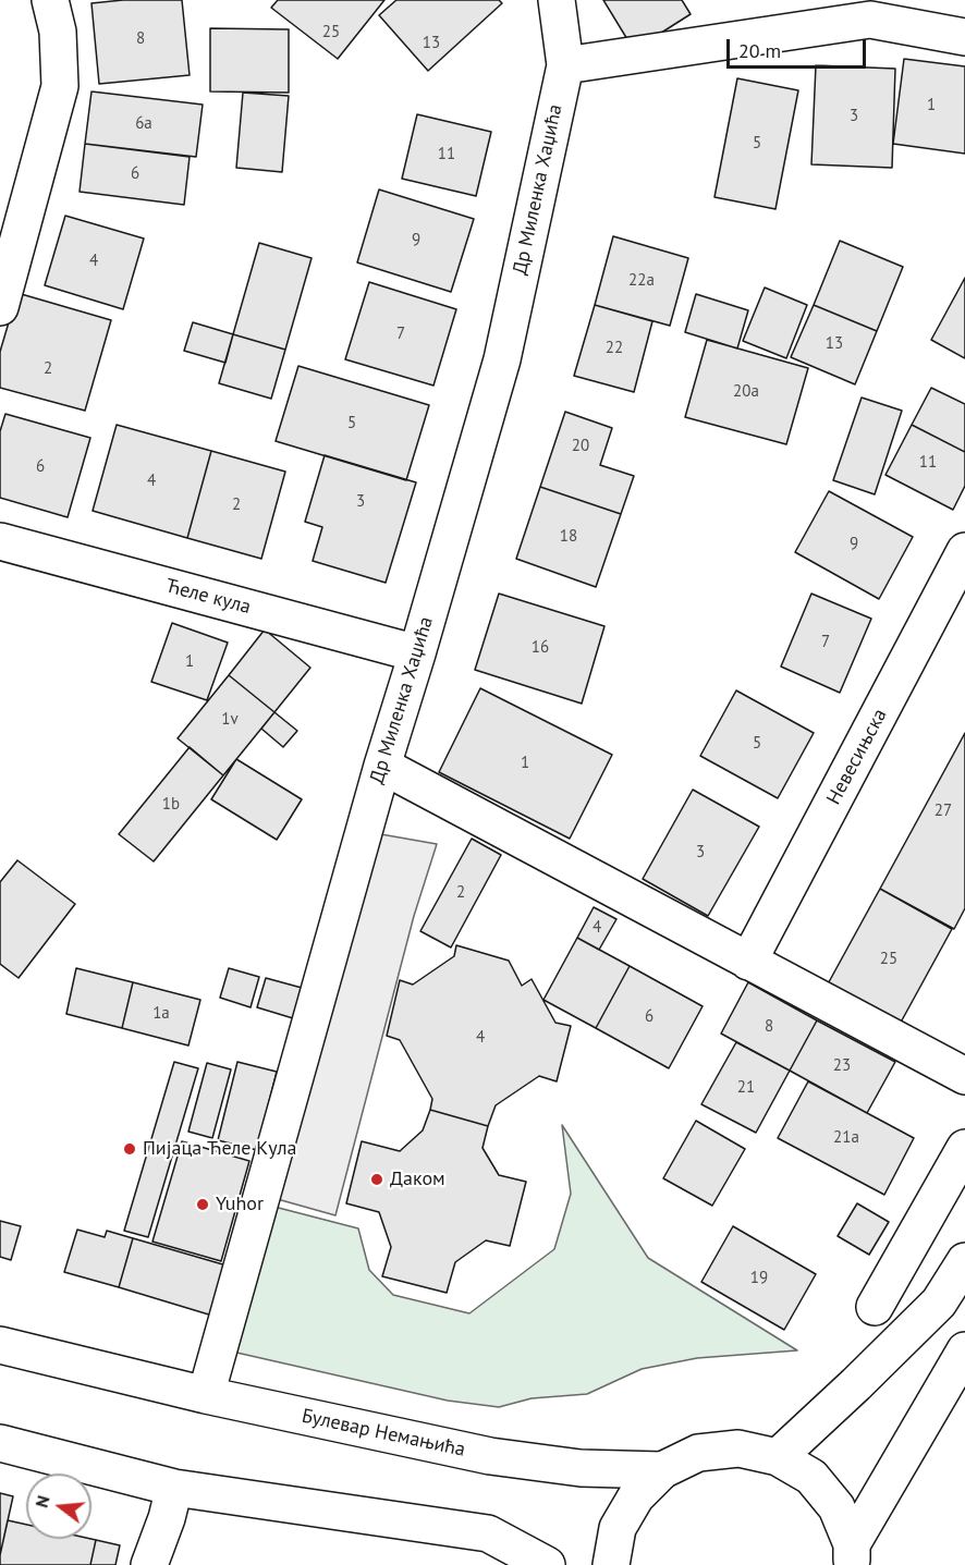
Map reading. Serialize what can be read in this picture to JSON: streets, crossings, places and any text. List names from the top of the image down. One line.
{"streets":{"street":["Др Миленка Хаџића","Ћеле кула","Невесињска","Булевар Немањића"]},"crossings":[["Др Миленка Хаџића","Ћеле кула"],["Др Миленка Хаџића","Булевар Немањића"]],"places":["Пијаца Ћеле Кула","Даком","Yuhor"],"house_numbers":["25","8","13","1","3","6a","5","11","6","9","4","22a","7","13","22","2","20a","5","20","11","6","4","3","2","18","9","7","16","1","1v","5","1","1b","27","3","2","4","25","1a","6","8","4","23","21","21a","19"],"scale_bar":"20 m","north":"left"}
